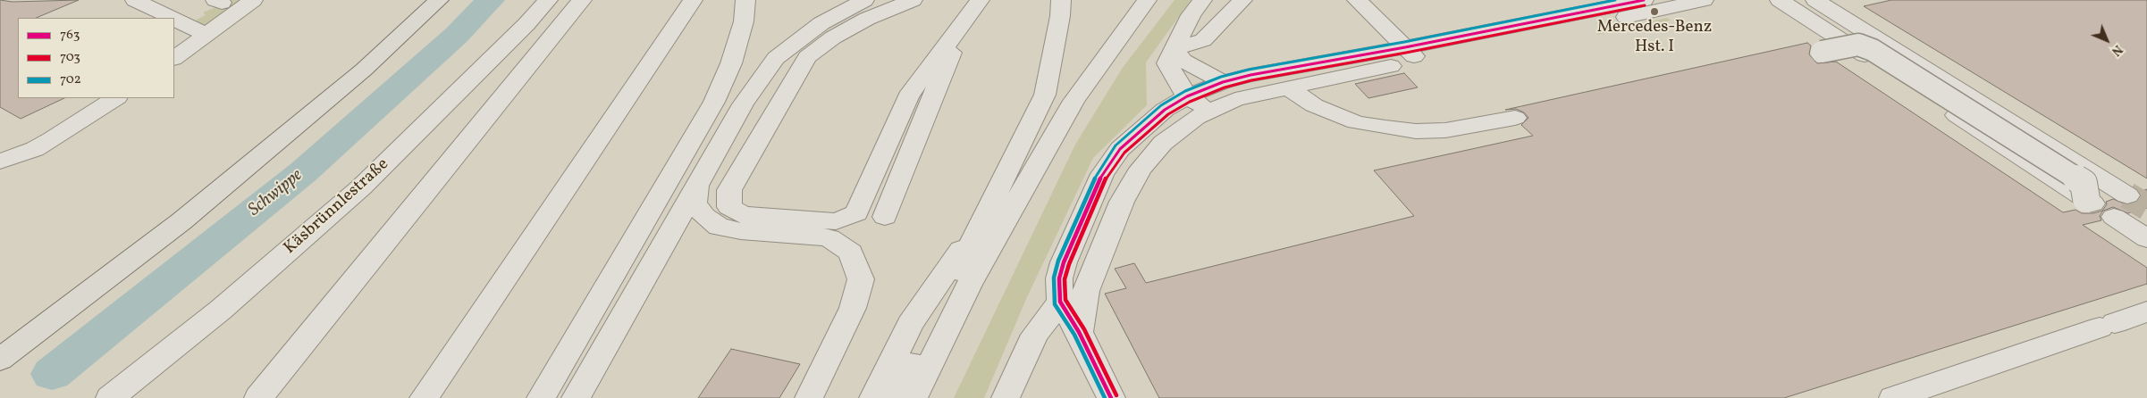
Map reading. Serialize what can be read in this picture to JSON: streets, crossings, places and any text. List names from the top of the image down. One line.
{"streets":{"street":["Käsbrünnlestraße"]},"water":["Schwippe"],"places":["Mercedes-Benz Hst. I"],"lines":["transit line 763","transit line 702","transit line 703"],"legend":["763","703","702"],"north":"bottom right"}
